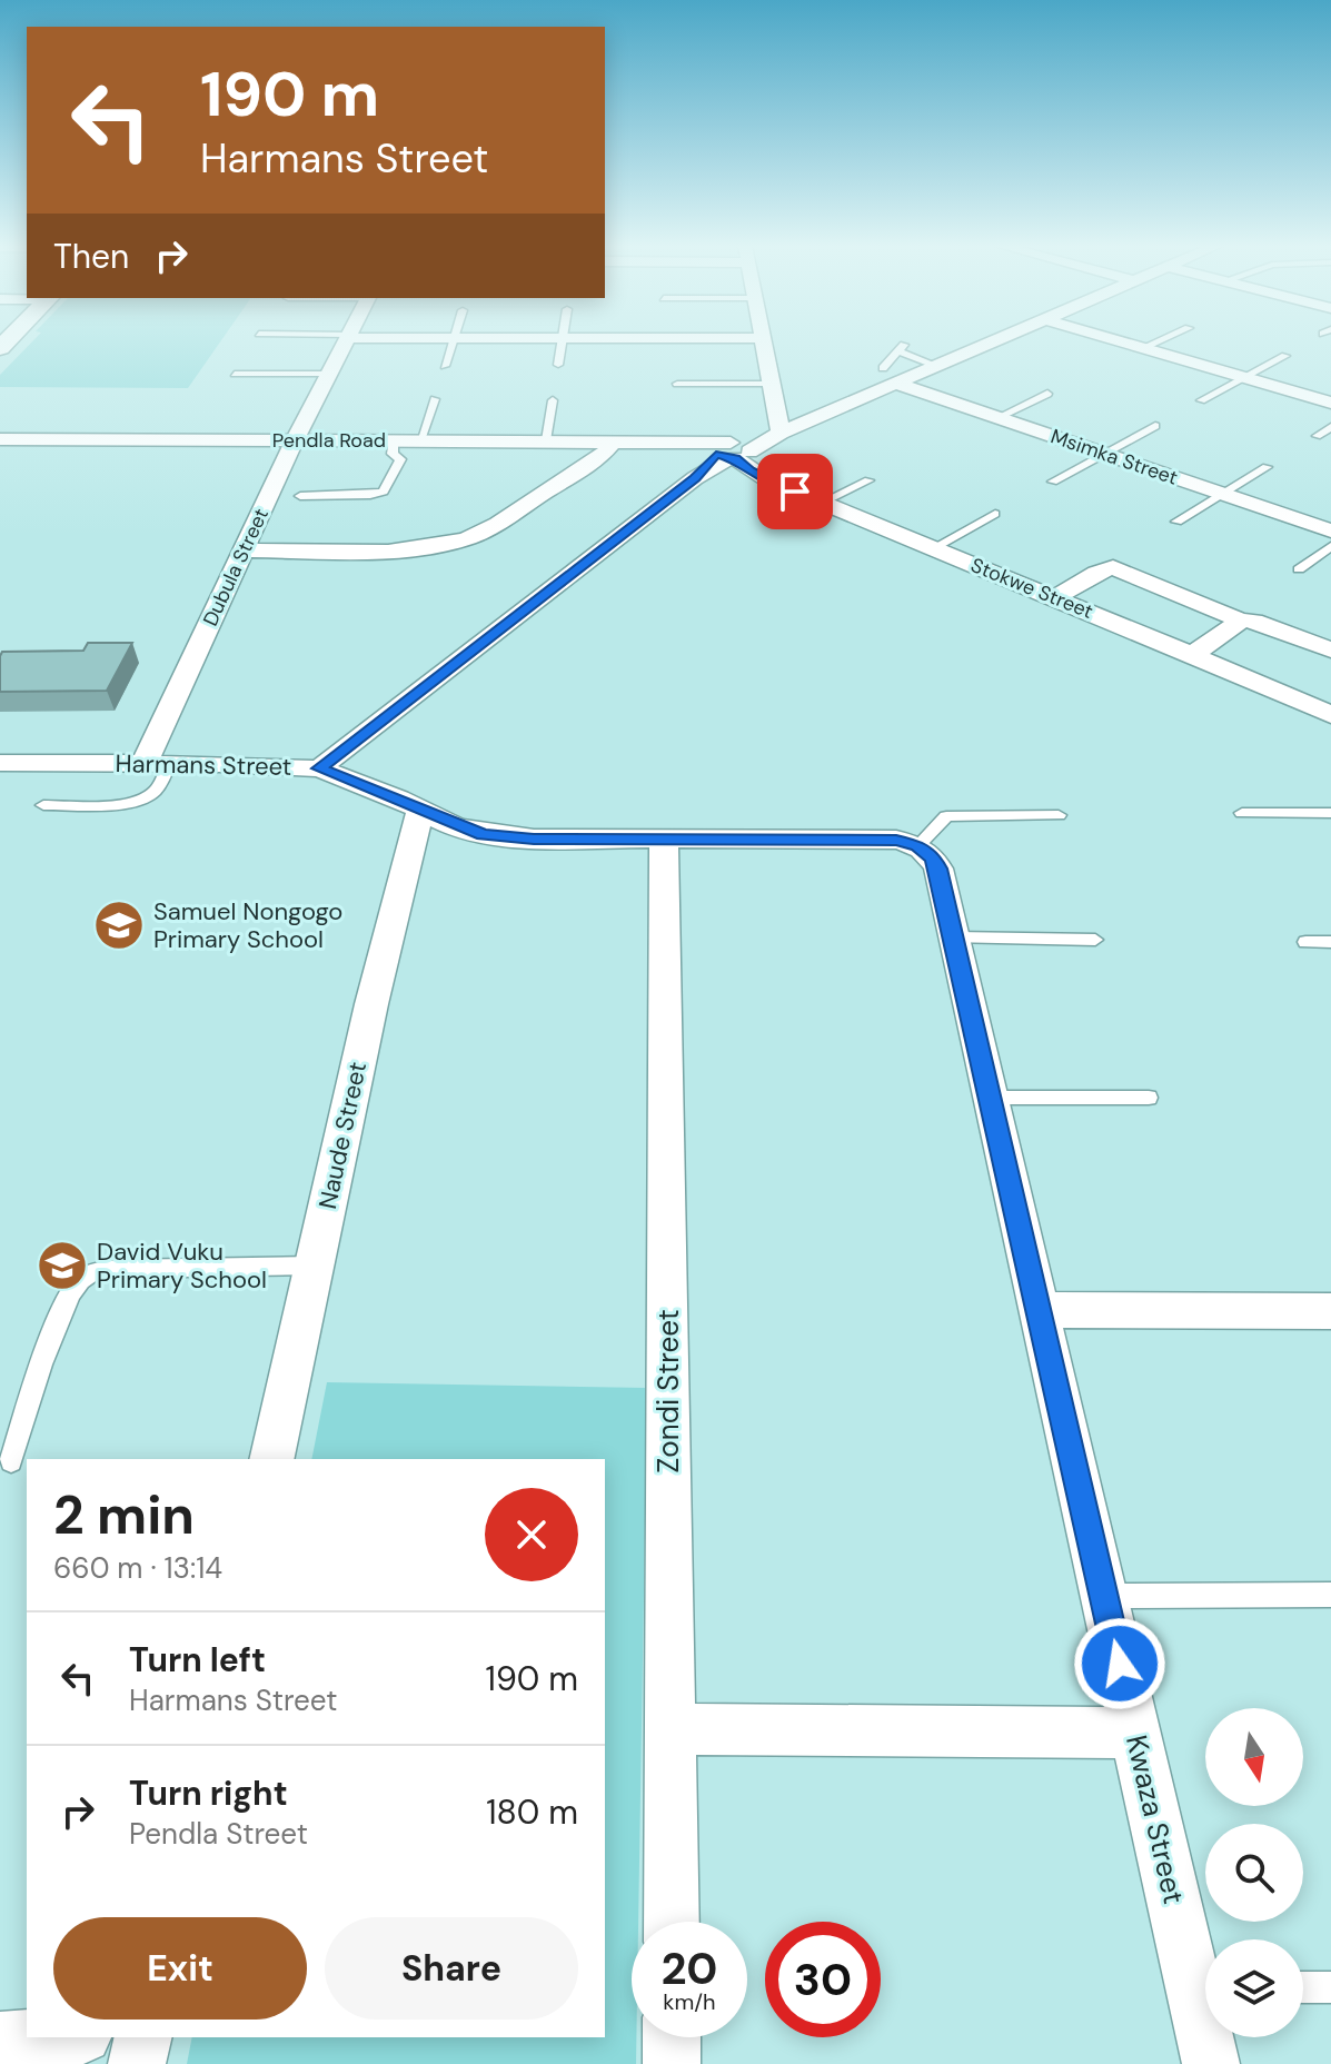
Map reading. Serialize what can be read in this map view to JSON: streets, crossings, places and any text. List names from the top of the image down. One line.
{"streets":{"street":["Pendla Road","Msimka Street","Dubula Street","Stokwe Street","Harmans Street","Naude Street","Zondi Street","Kwaza Street"]},"crossings":[["Pendla Road","Dubula Street"],["Pendla Road","Stokwe Street"],["Dubula Street","Harmans Street"],["Harmans Street","Naude Street"],["Harmans Street","Zondi Street"],["Harmans Street","Kwaza Street"]],"places":{"school or university":["Samuel Nongogo Primary School","David Vuku Primary School"]},"north":"bottom","page":{"turn":["190 m","Harmans Street"],"then":"Then","heading":["2 min","660 m · 13:14"],"list":[{"name":"Turn left","note":"Harmans Street","value":"190 m"},{"name":"Turn right","note":"Pendla Street","value":"180 m"}],"buttons":["Exit","Share"],"speed":"20 km/h","limit":"30"}}
